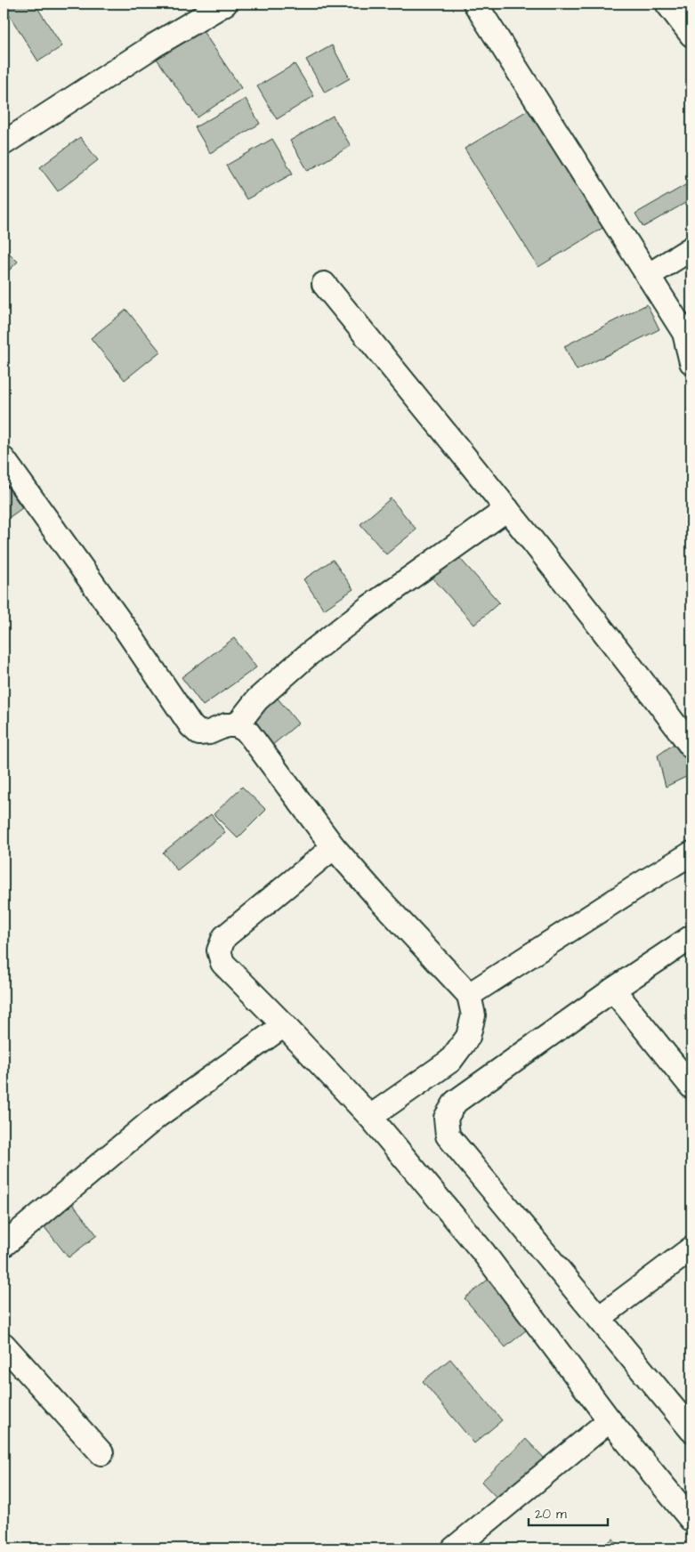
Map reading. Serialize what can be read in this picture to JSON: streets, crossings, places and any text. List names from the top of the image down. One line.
{"scale_bar":"20 m"}
